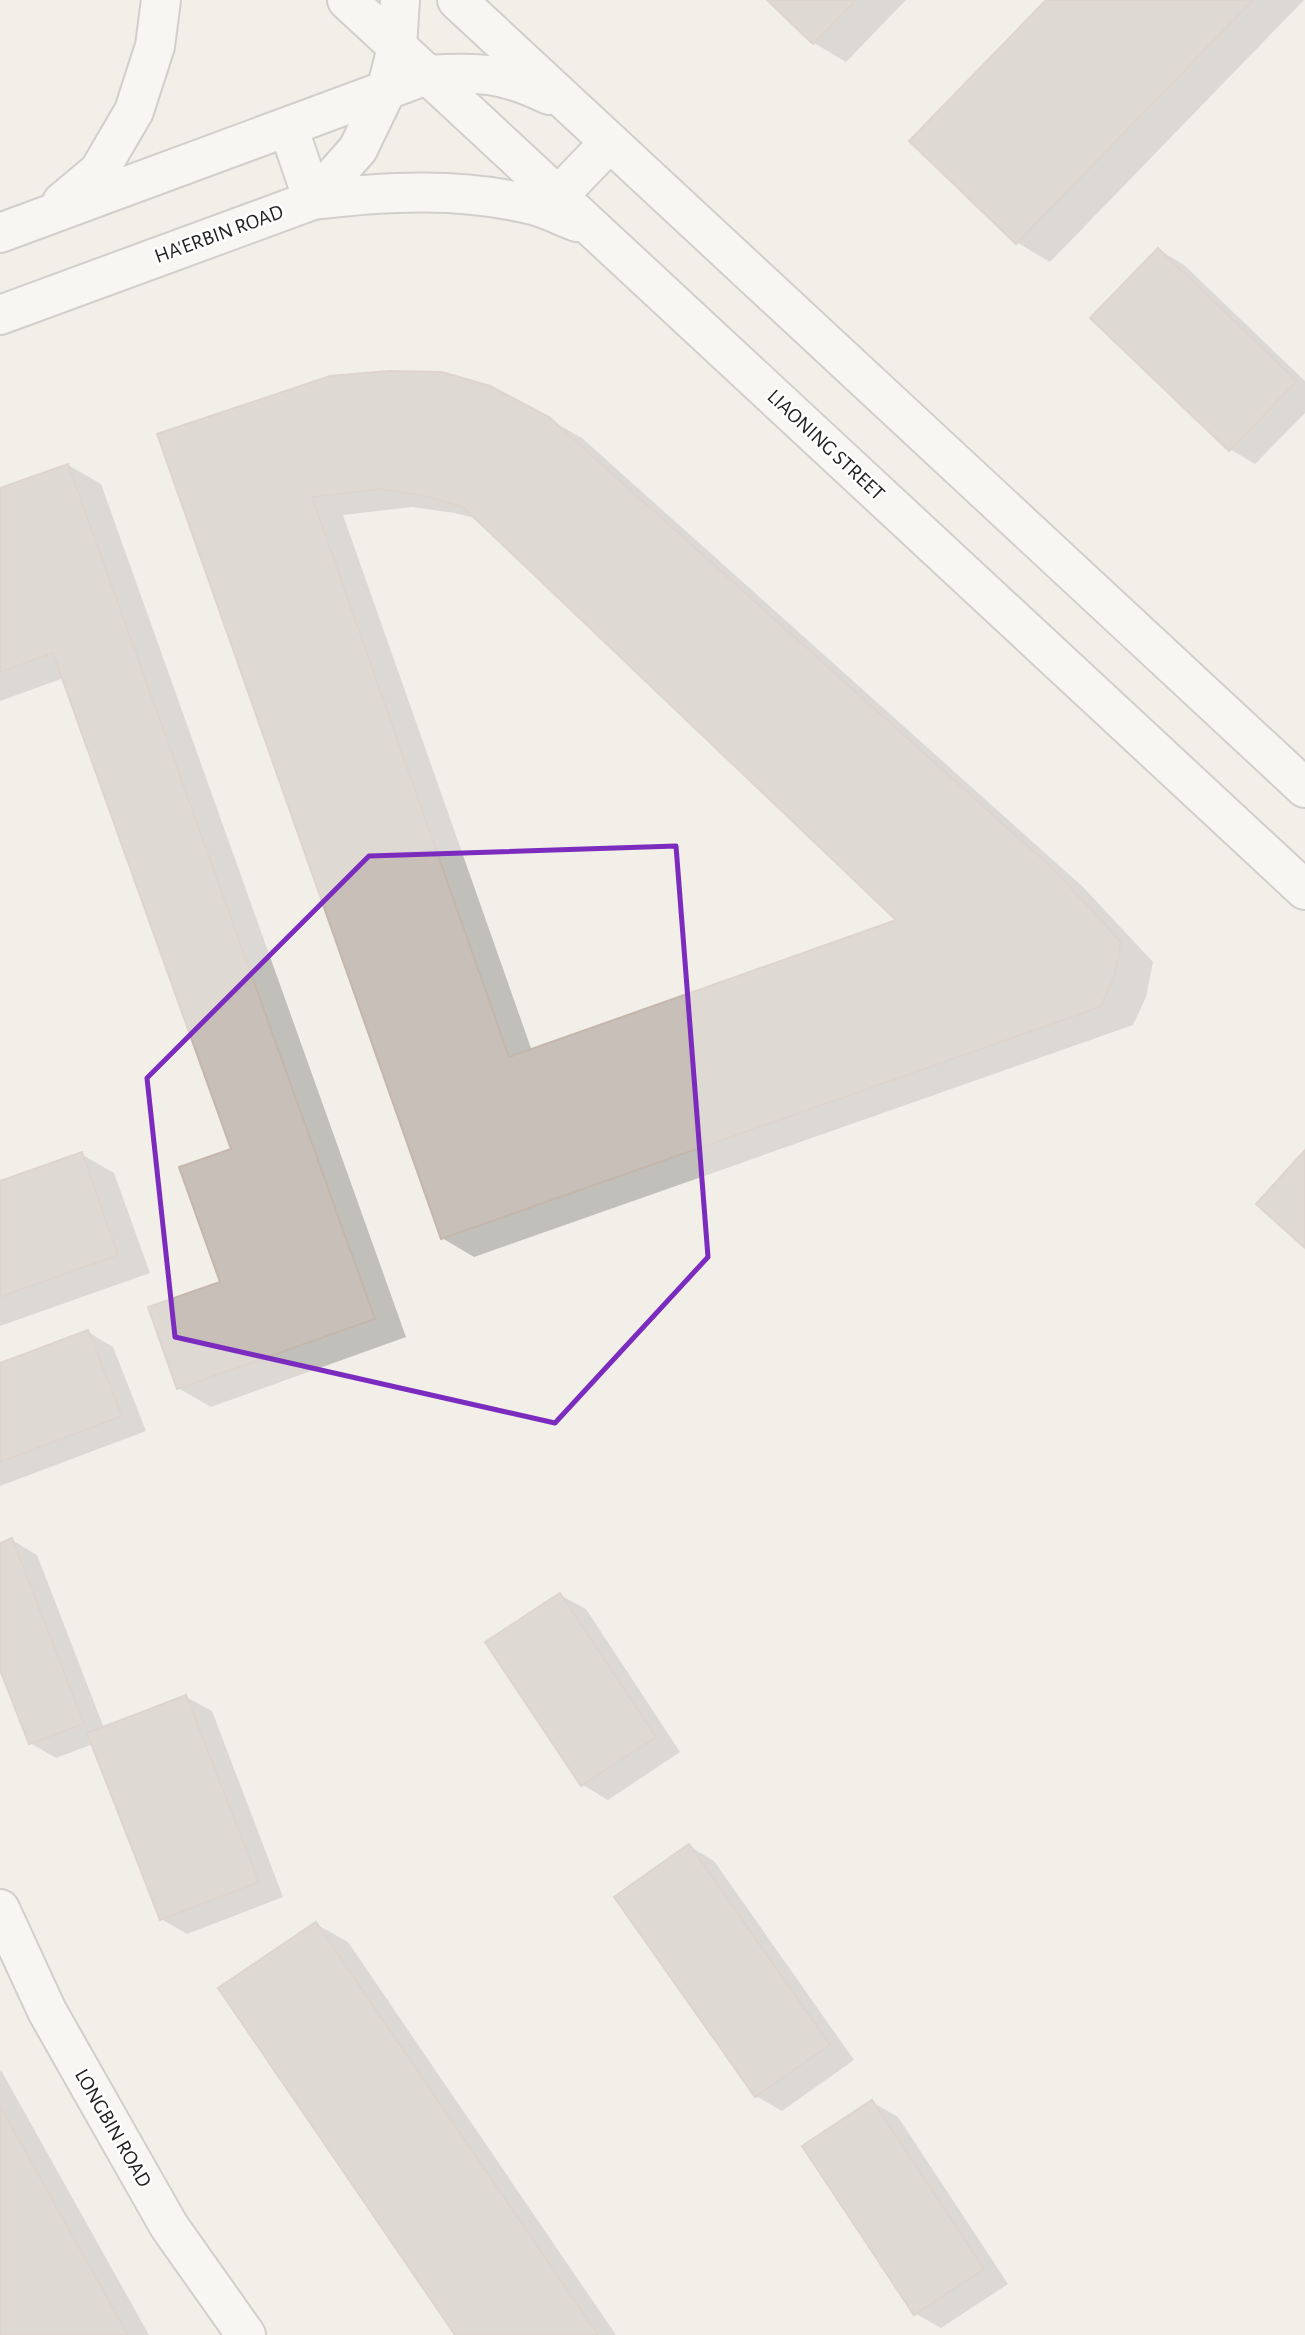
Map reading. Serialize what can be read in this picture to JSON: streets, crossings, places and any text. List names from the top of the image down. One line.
{"streets":{"street":["HA'ERBIN ROAD","LIAONING STREET","LONGBIN ROAD"]},"crossings":[["HA'ERBIN ROAD","LIAONING STREET"]]}
